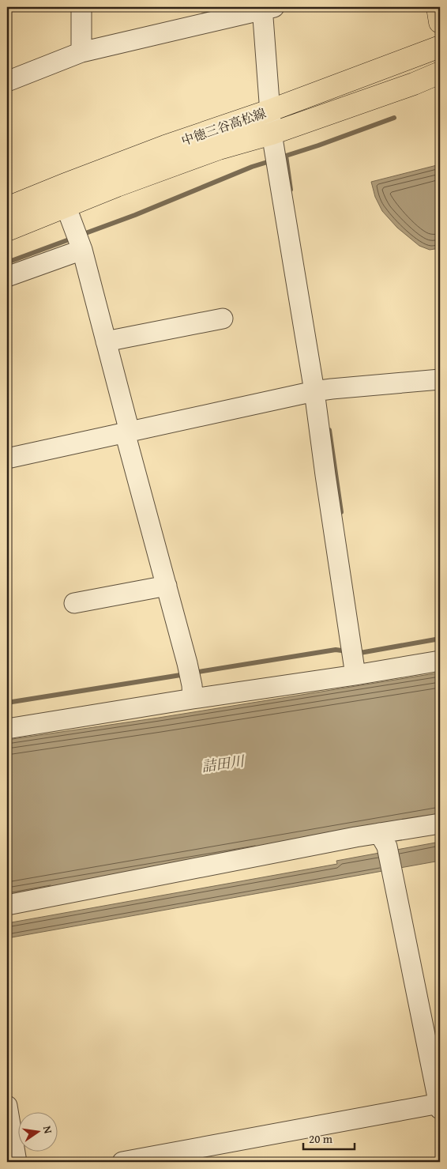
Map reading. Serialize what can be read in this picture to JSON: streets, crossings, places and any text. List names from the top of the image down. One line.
{"streets":{"main road":["中徳三谷高松線"]},"water":["詰田川"],"scale_bar":"20 m","north":"right"}
